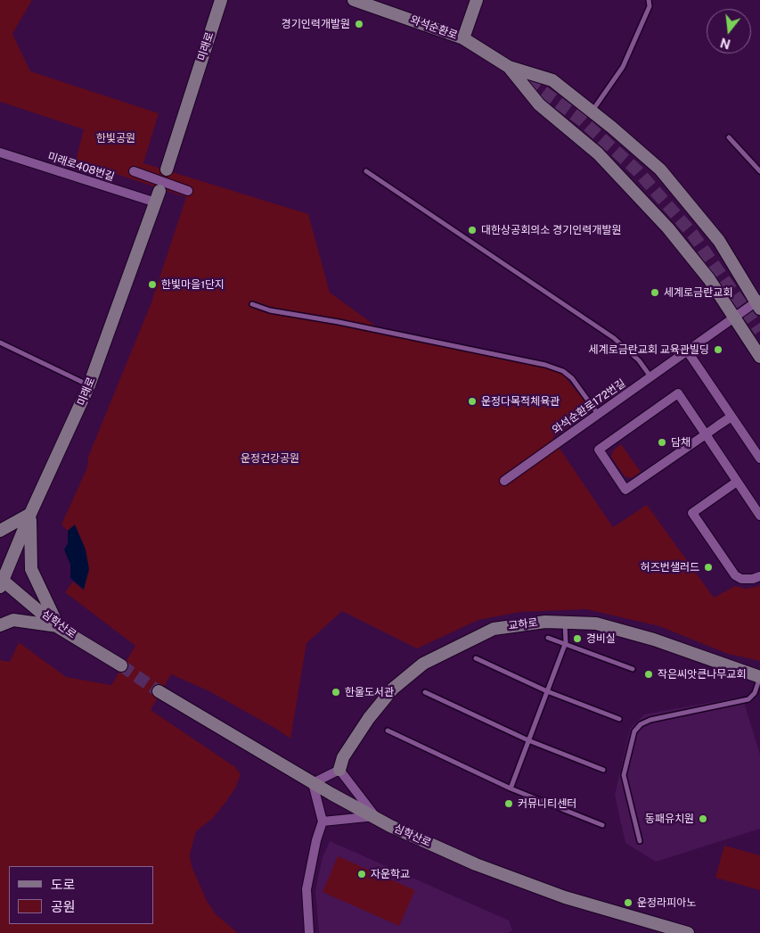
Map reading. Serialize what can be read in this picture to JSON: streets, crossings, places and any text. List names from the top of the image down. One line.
{"streets":{"street":["와석순환로","미래로","미래로408번길","와석순환로172번길","심학산로","교하로"]},"crossings":[["미래로","미래로408번길"],["미래로","심학산로"]],"parks":["한빛공원","운정건강공원"],"places":["경기인력개발원","대한상공회의소 경기인력개발원","한빛마을1단지","세계로금란교회","세계로금란교회 교육관빌딩","운정다목적체육관","담채","허즈번샐러드","경비실","작은씨앗큰나무교회","한울도서관","커뮤니티센터","동패유치원","자운학교","운정라피아노"],"legend":["도로","공원"],"north":"bottom"}
